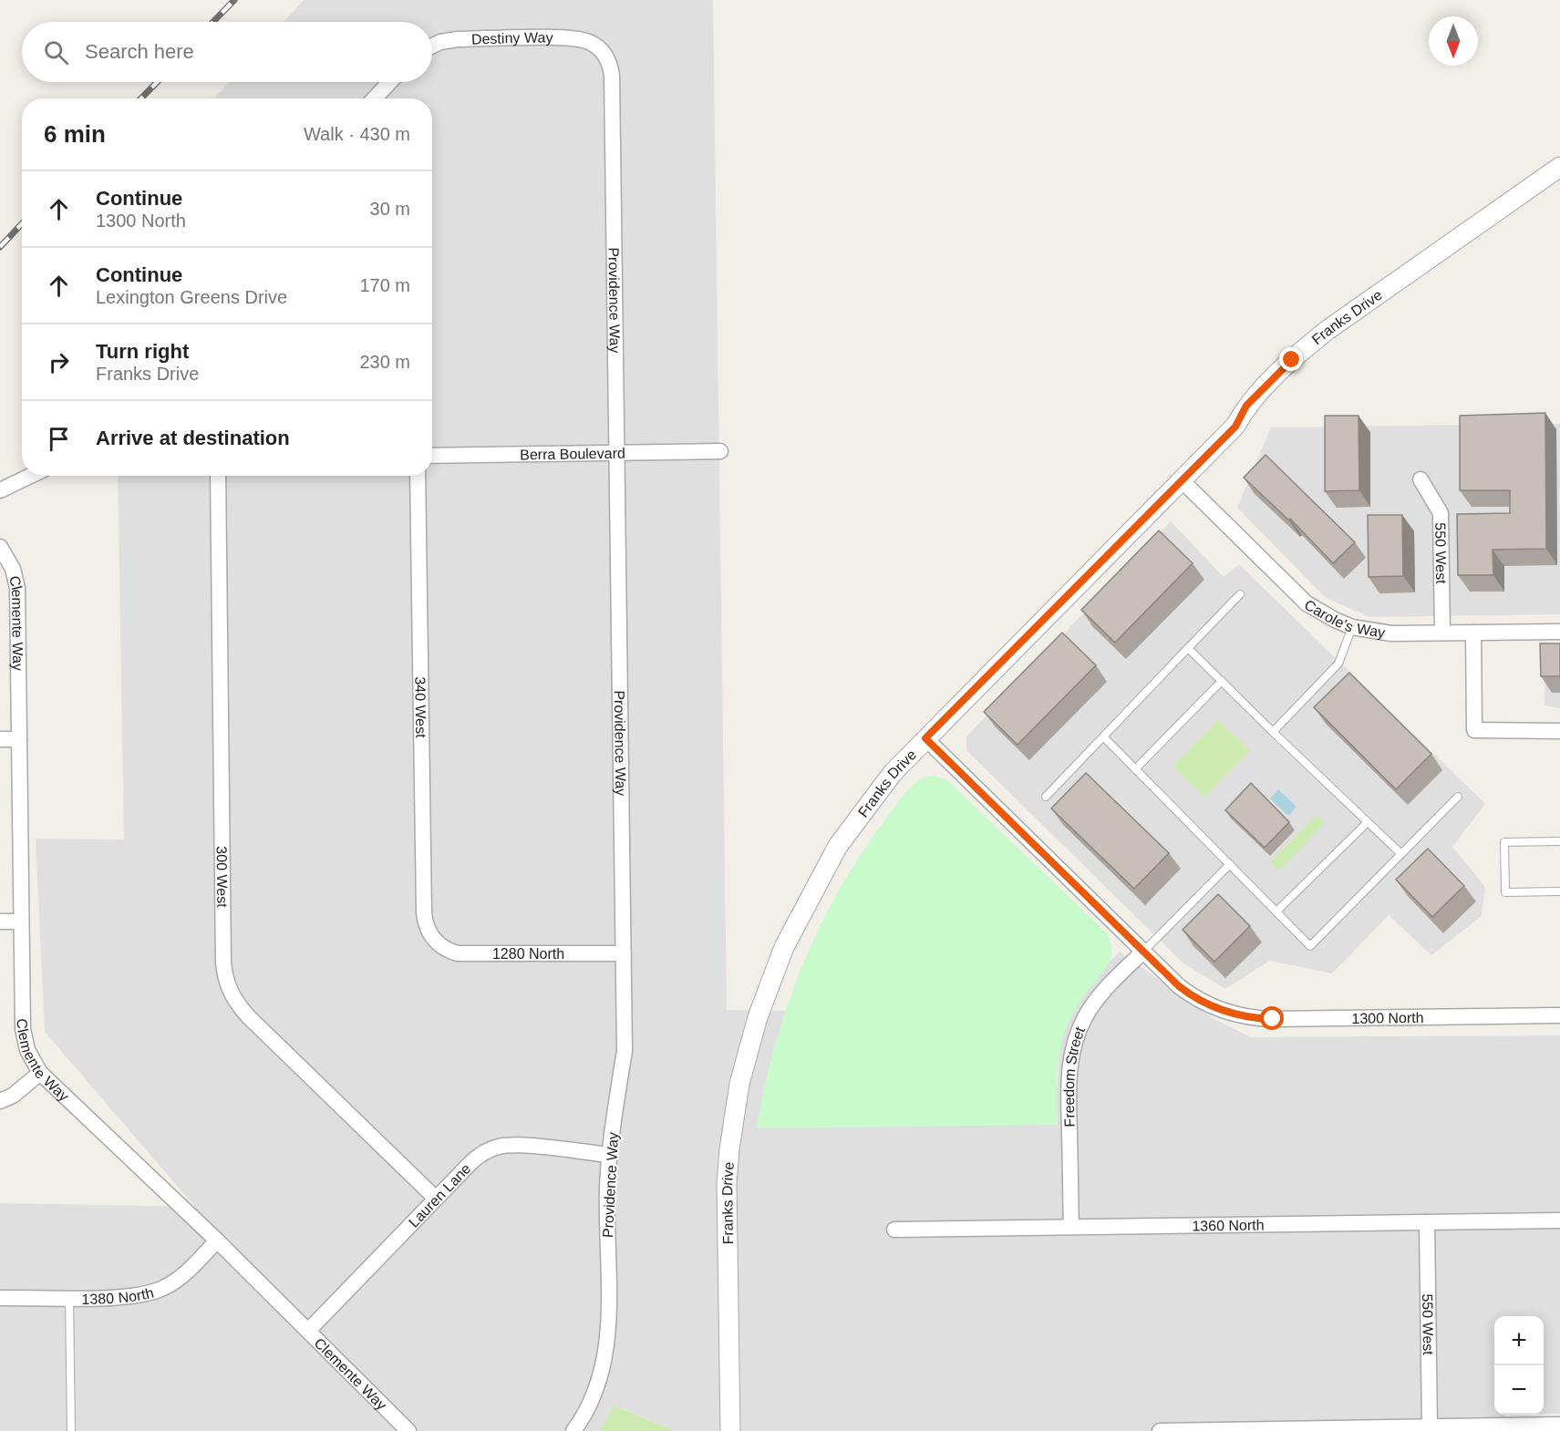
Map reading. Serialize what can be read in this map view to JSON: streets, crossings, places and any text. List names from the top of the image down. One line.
{"streets":{"street":["Destiny Way","Providence Way","Franks Drive","Berra Boulevard","550 West","Carole's Way","Clemente Way","340 West","300 West","1280 North","1300 North","Freedom Street","Lauren Lane","1360 North","1380 North"]},"crossings":[["Destiny Way","Providence Way"],["Providence Way","Berra Boulevard"],["Providence Way","1280 North"],["Providence Way","Lauren Lane"],["Franks Drive","Carole's Way"],["Franks Drive","1300 North"],["550 West","Carole's Way"],["550 West","1360 North"],["Clemente Way","Lauren Lane"],["Clemente Way","1380 North"],["340 West","1280 North"],["300 West","Lauren Lane"],["1300 North","Freedom Street"],["Freedom Street","1360 North"]],"north":"bottom","page":{"search":"Search here","heading":["6 min","Walk · 430 m"],"list":[["Continue","1300 North","30 m"],["Continue","Lexington Greens Drive","170 m"],["Turn right","Franks Drive","230 m"],"Arrive at destination"],"map_buttons":["+","−"]}}
